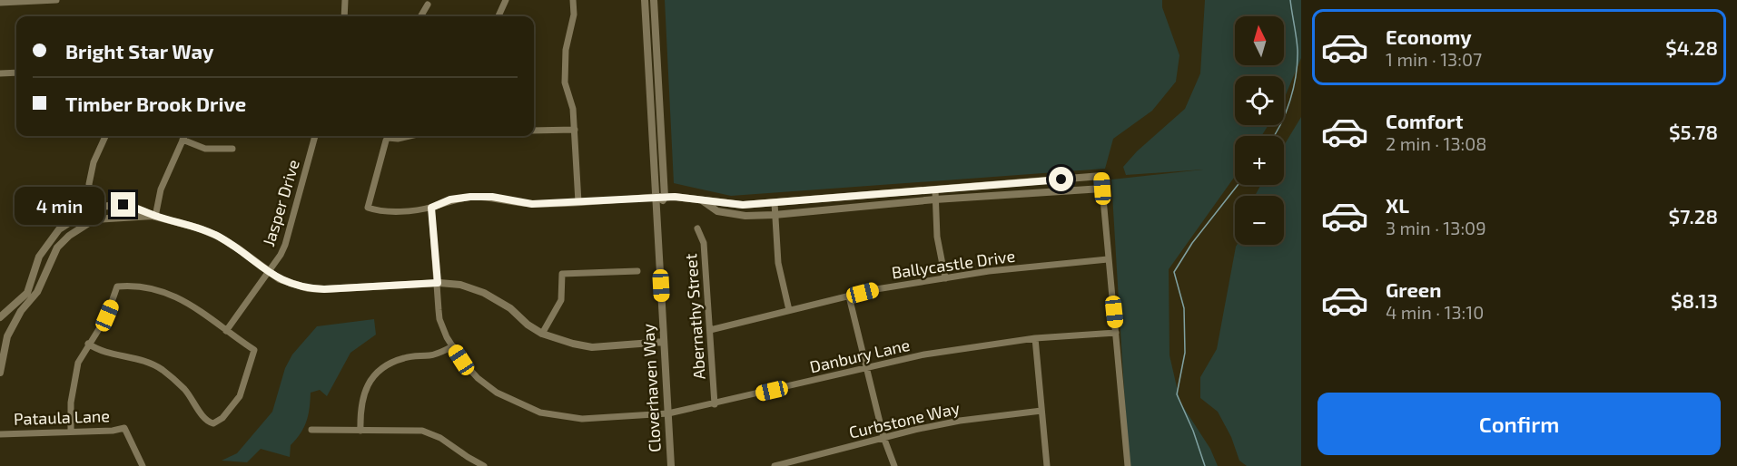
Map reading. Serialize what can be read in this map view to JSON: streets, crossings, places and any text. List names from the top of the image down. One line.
{"streets":{"street":["Jasper Drive","Ballycastle Drive","Abernathy Street","Danbury Lane","Cloverhaven Way","Pataula Lane","Curbstone Way"]},"crossings":[["Ballycastle Drive","Abernathy Street"],["Abernathy Street","Danbury Lane"],["Danbury Lane","Cloverhaven Way"]],"north":"top","page":{"list":[{"name":"Economy","note":"1 min · 13:07","value":"$4.28"},{"name":"Comfort","note":"2 min · 13:08","value":"$5.78"},{"name":"XL","note":"3 min · 13:09","value":"$7.28"},{"name":"Green","note":"4 min · 13:10","value":"$8.13"}],"map_buttons":["+","−"],"banner":["Bright Star Way","Timber Brook Drive"],"bubble":"4 min","buttons":"Confirm"}}
